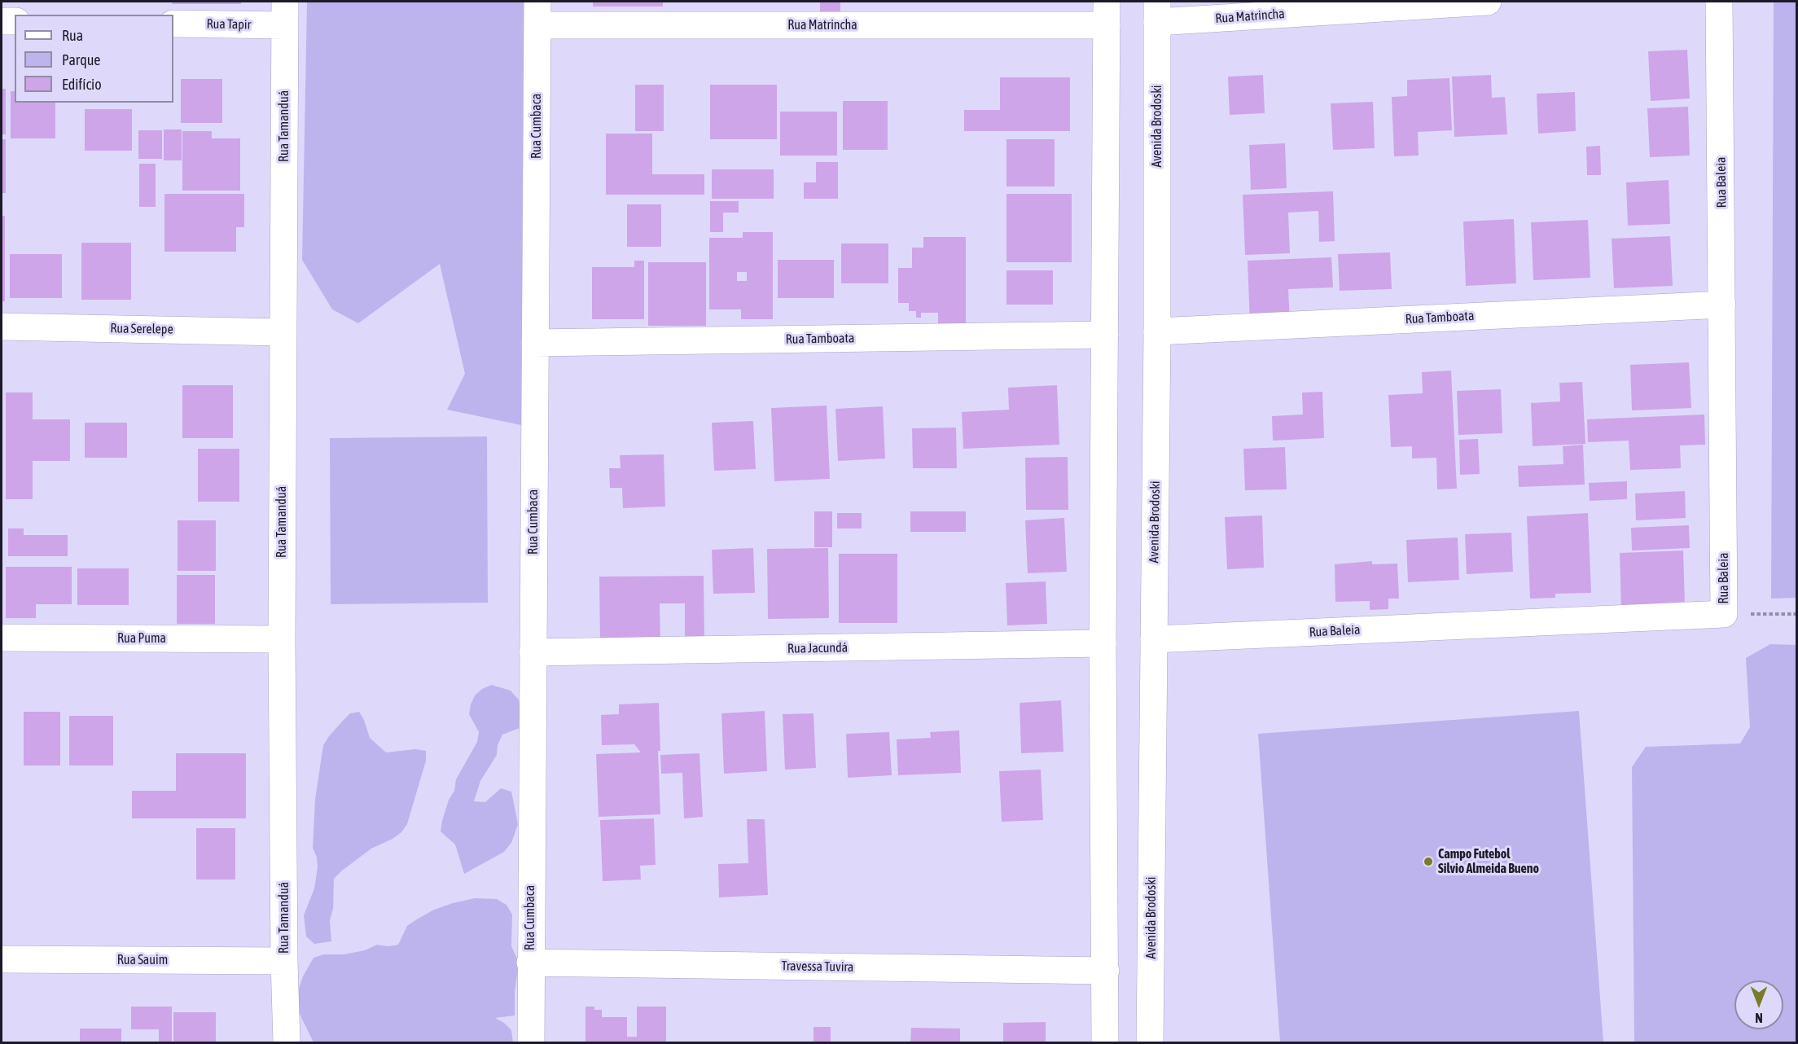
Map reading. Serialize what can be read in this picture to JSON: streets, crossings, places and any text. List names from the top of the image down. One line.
{"streets":{"street":["Rua Matrincha","Rua Tapir","Rua Tamanduá","Rua Cumbaca","Avenida Brodoski","Rua Baleia","Rua Tamboata","Rua Serelepe","Rua Puma","Rua Jacundá","Rua Sauim","Travessa Tuvira"]},"crossings":[["Rua Matrincha","Rua Cumbaca"],["Rua Matrincha","Avenida Brodoski"],["Rua Tapir","Rua Tamanduá"],["Rua Tamanduá","Rua Serelepe"],["Rua Tamanduá","Rua Puma"],["Rua Tamanduá","Rua Sauim"],["Rua Cumbaca","Rua Tamboata"],["Rua Cumbaca","Rua Jacundá"],["Rua Cumbaca","Travessa Tuvira"],["Avenida Brodoski","Rua Baleia"],["Avenida Brodoski","Rua Tamboata"],["Rua Baleia","Rua Tamboata"]],"places":["Campo Futebol Silvio Almeida Bueno"],"legend":["Rua","Parque","Edifício"],"north":"bottom"}
